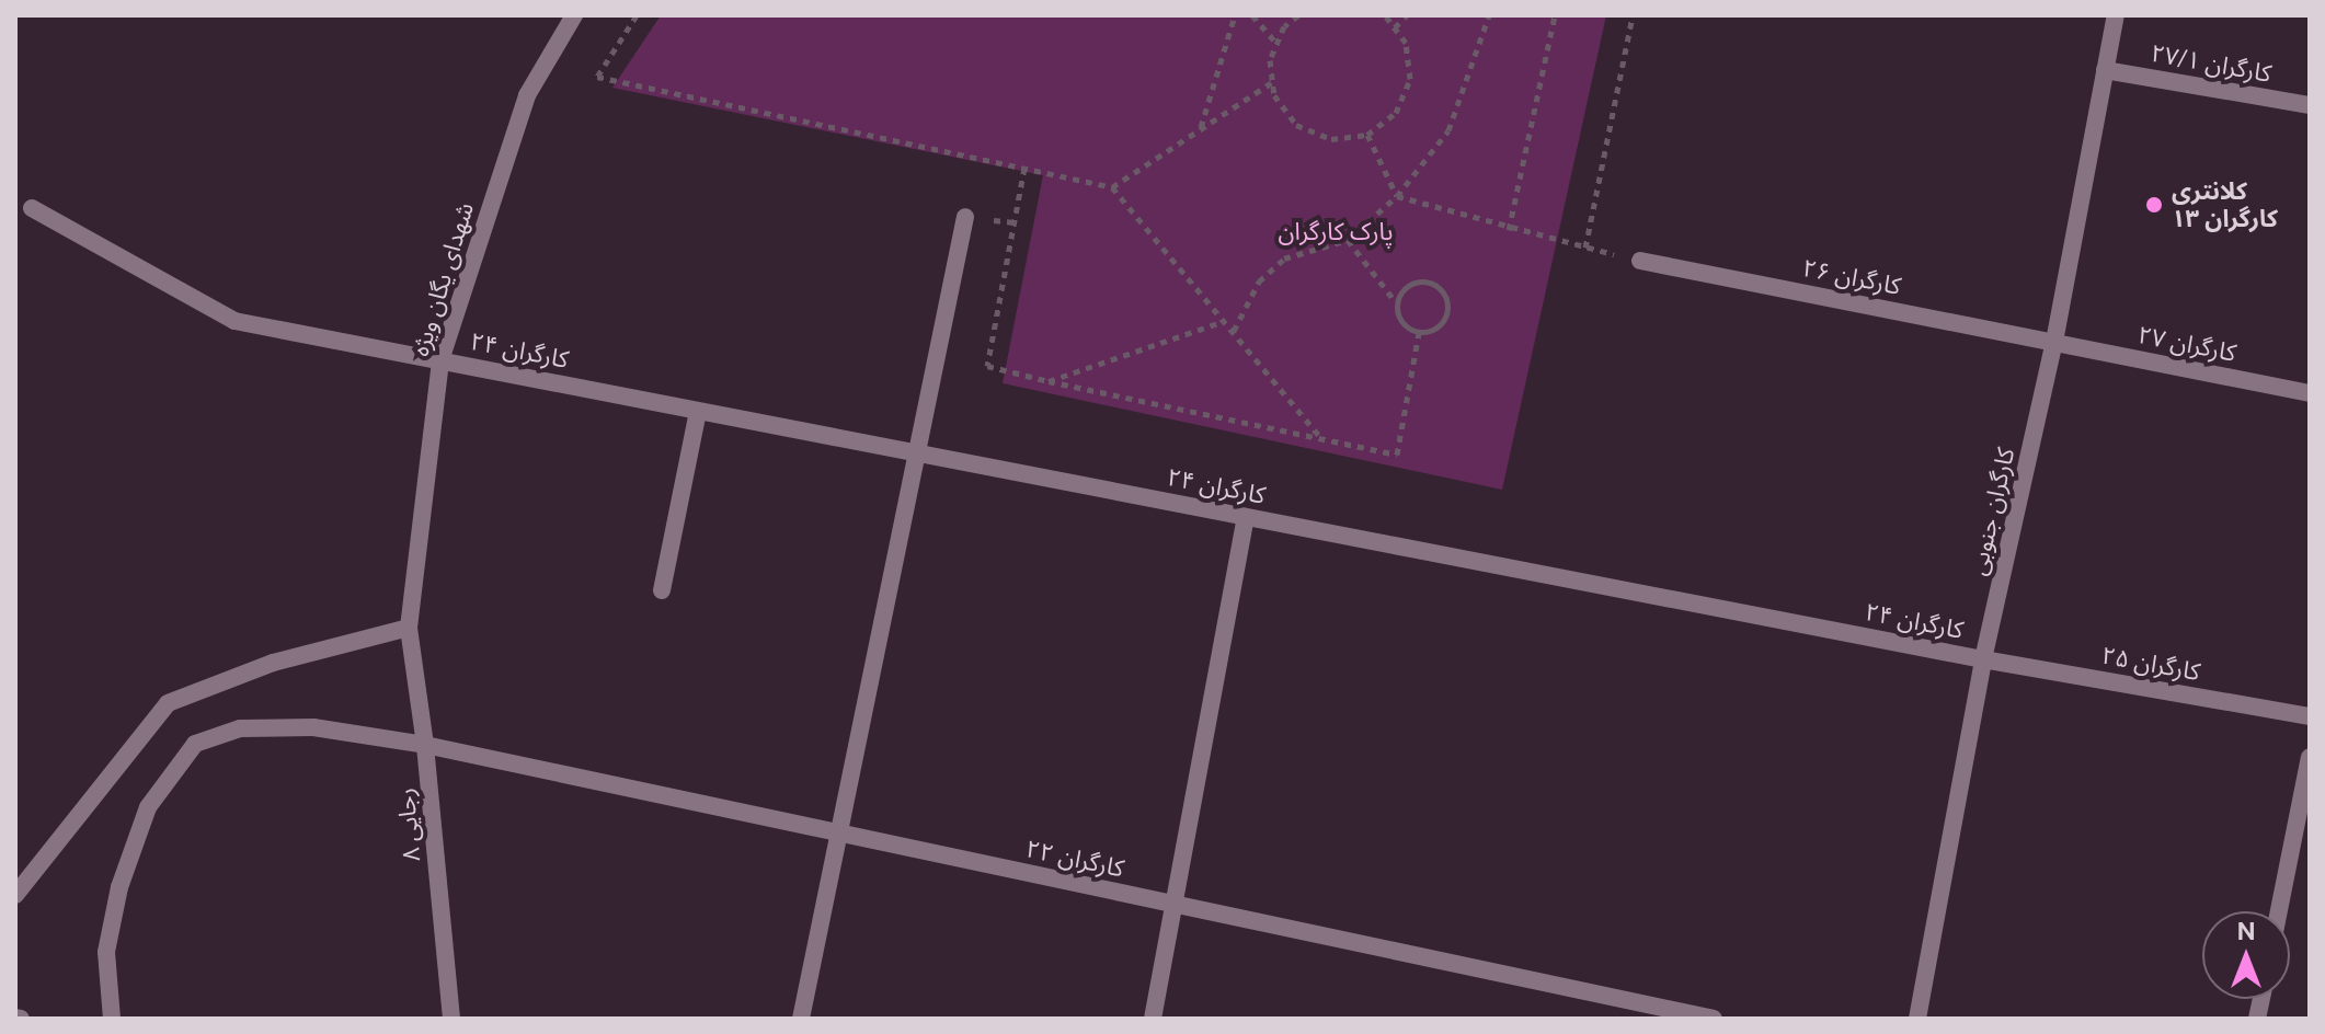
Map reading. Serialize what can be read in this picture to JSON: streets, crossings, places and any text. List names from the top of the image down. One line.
{"streets":{"street":["کارگران ۲۷/۱","کارگران ۲۶","شهدای یگان ویژه","کارگران ۲۷","کارگران ۲۴","کارگران جنوبی","کارگران ۲۵","رجایی ۸","کارگران ۲۲"]},"crossings":[["کارگران ۲۷/۱","کارگران جنوبی"],["کارگران ۲۶","کارگران ۲۷"],["کارگران ۲۶","کارگران جنوبی"],["شهدای یگان ویژه","کارگران ۲۴"],["شهدای یگان ویژه","رجایی ۸"],["کارگران ۲۷","کارگران جنوبی"],["کارگران ۲۴","کارگران جنوبی"],["کارگران ۲۴","کارگران ۲۵"],["کارگران جنوبی","کارگران ۲۵"],["رجایی ۸","کارگران ۲۲"]],"parks":["پارک کارگران"],"places":["کلانتری ۱۳ کارگران"],"north":"top"}
